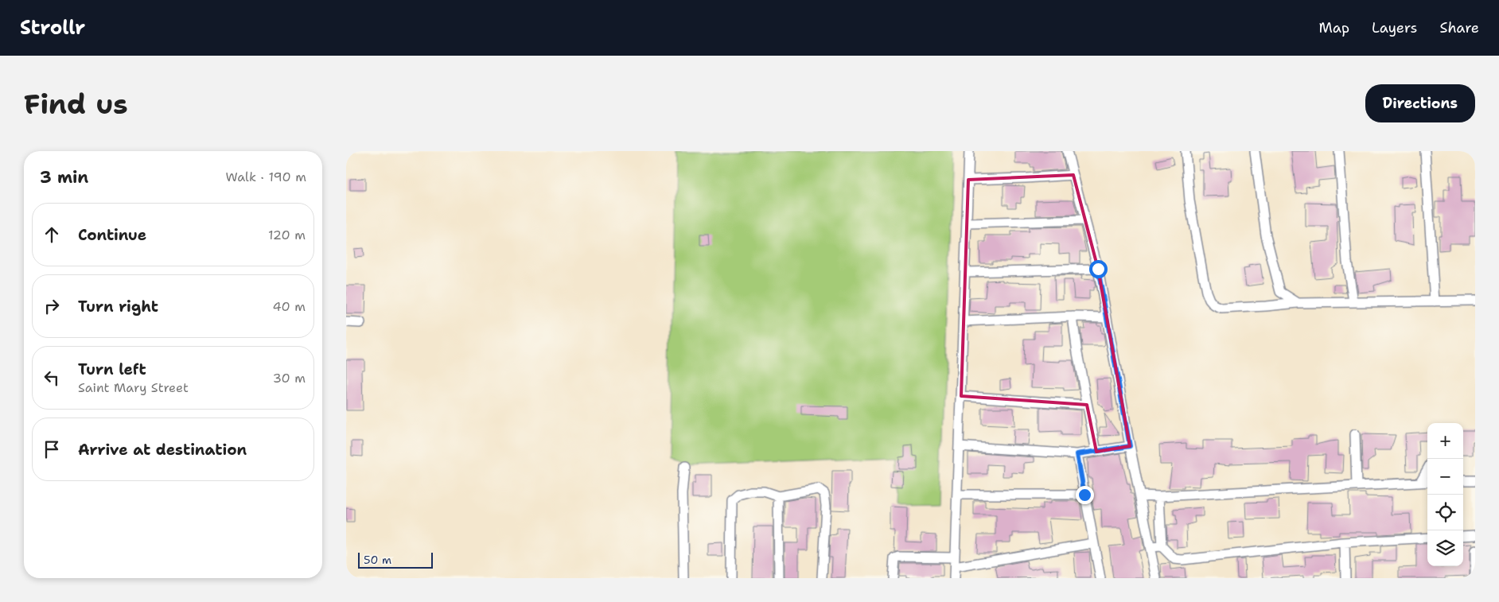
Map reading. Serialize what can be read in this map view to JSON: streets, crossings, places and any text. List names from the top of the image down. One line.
{"scale_bar":"50 m","page":{"header":"Strollr","nav":["Map","Layers","Share"],"buttons":"Directions","title":"Find us","heading":["3 min","Walk · 190 m"],"list":[["Continue","120 m"],["Turn right","40 m"],["Turn left","Saint Mary Street","30 m"],"Arrive at destination"],"map_buttons":["+","−"],"scale":"50 m"}}
